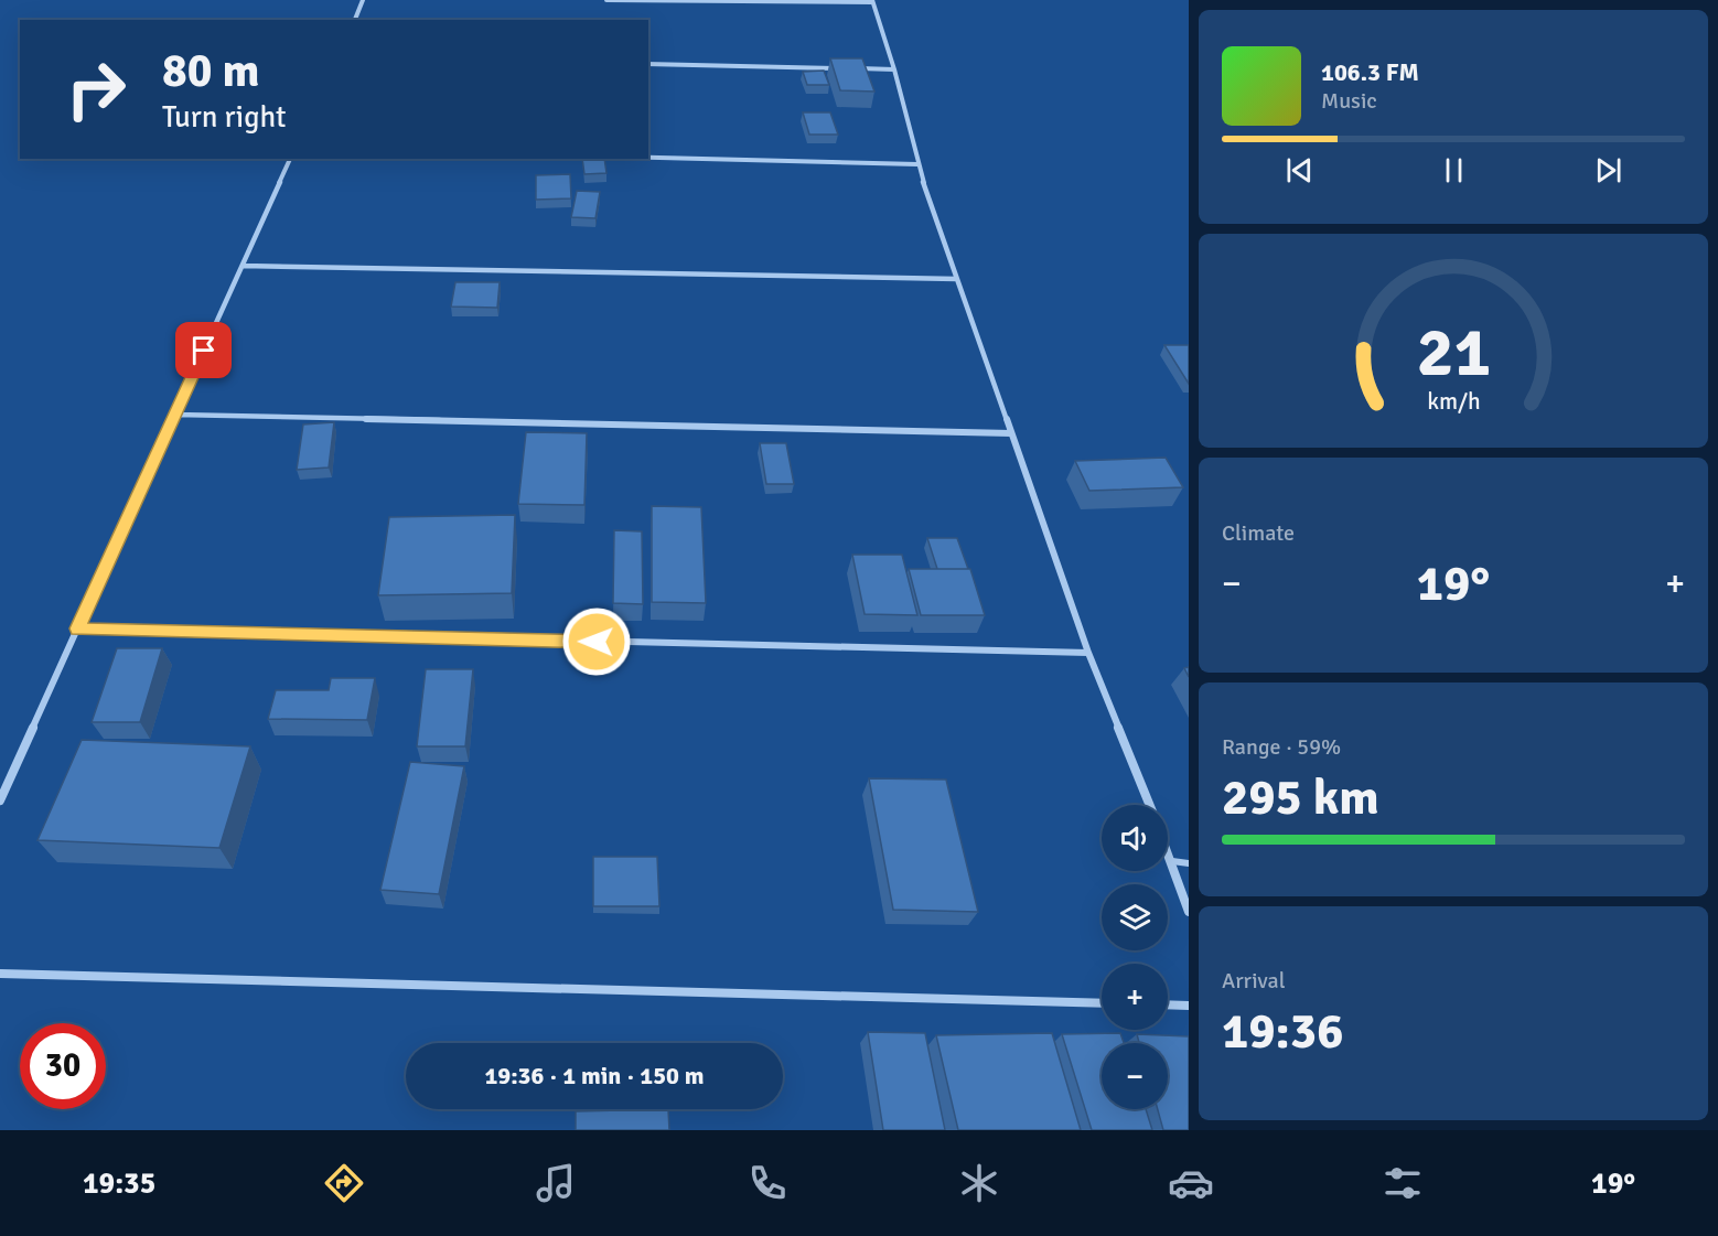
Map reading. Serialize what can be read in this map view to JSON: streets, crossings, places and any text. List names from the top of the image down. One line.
{"page":{"turn":["80 m","Turn right"],"song":["106.3 FM","Music"],"tile":["Climate",["Range · 59%","295 km"],["Arrival","19:36"]],"heat":["−","19°","+"],"map_buttons":["+","−"],"limit":"30","trip":"19:36 · 1 min · 150 m","tabs":["19:35","19°"],"gauge":["21","km/h"]}}
